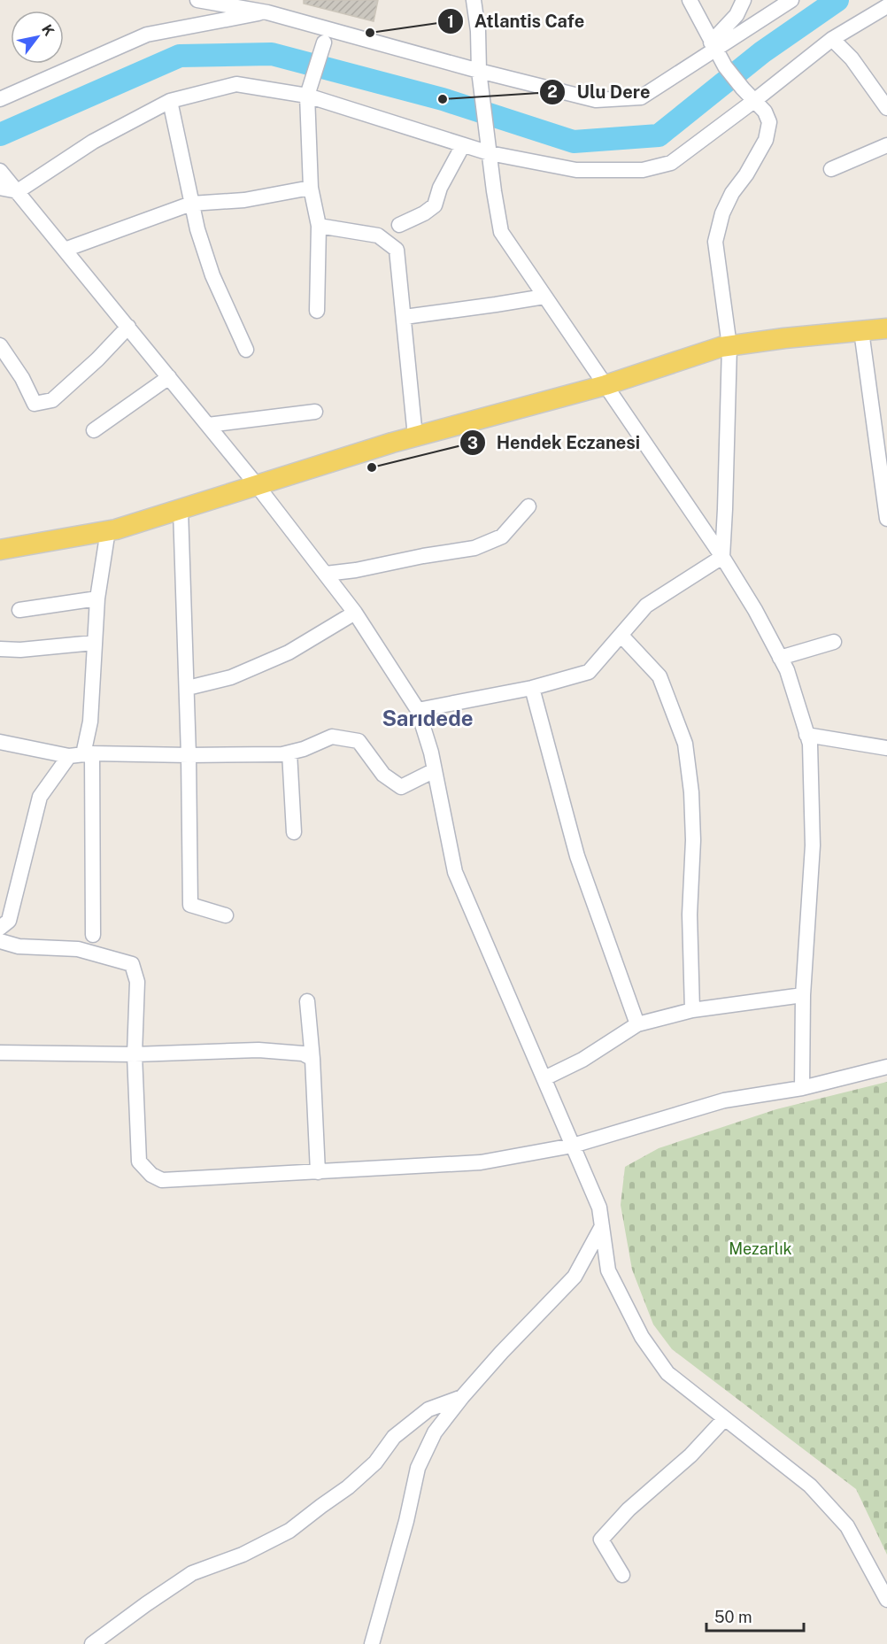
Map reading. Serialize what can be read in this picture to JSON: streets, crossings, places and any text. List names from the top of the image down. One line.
{"districts":["Sarıdede"],"parks":["Mezarlık"],"places":["Atlantis Cafe","Ulu Dere","Hendek Eczanesi"],"scale_bar":"50 m","north":"top right"}
